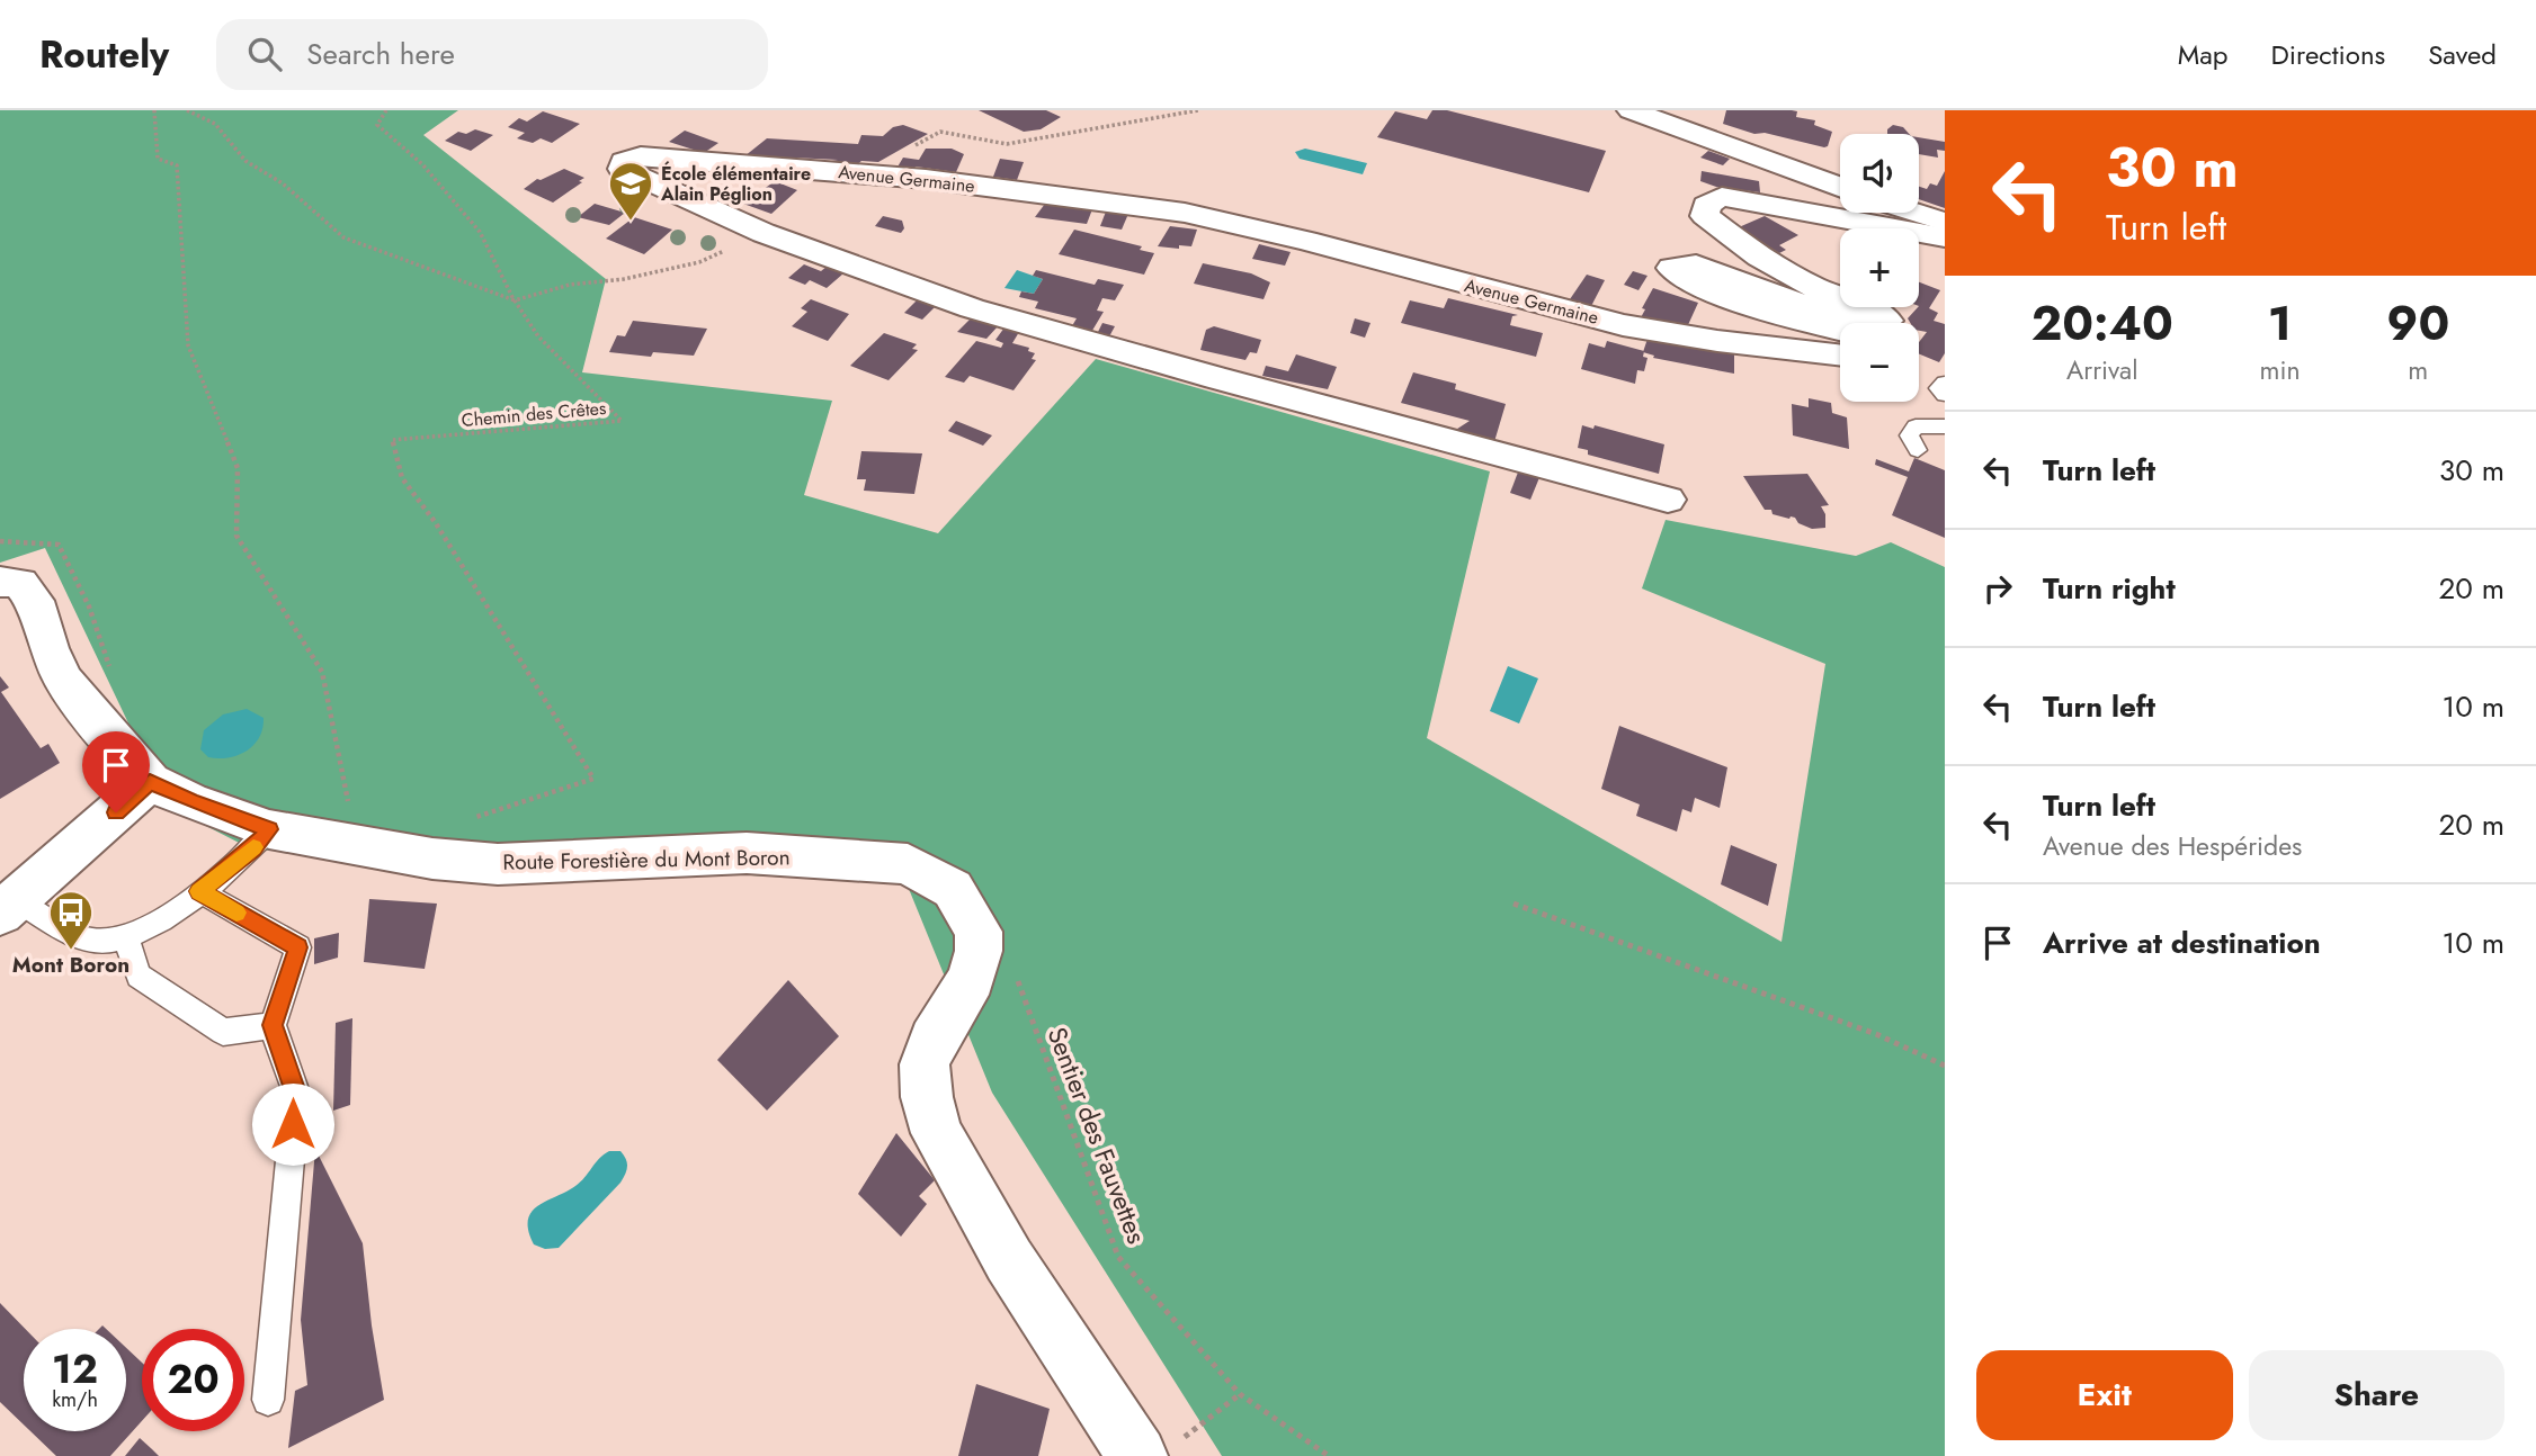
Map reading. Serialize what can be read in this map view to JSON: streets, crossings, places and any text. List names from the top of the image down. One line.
{"streets":{"street":["Avenue Germaine","Route Forestière du Mont Boron"],"path":["Chemin des Crêtes","Sentier des Fauvettes"]},"crossings":[["Route Forestière du Mont Boron","Sentier des Fauvettes"]],"places":{"school or university":["École élémentaire Alain Péglion"],"bus stop":["Mont Boron"]},"page":{"header":"Routely","search":"Search here","nav":["Map","Directions","Saved"],"turn":["30 m","Turn left"],"map_buttons":["+","−"],"eta":["20:40","Arrival","1","min","90","m"],"list":[{"name":"Turn left","value":"30 m"},{"name":"Turn right","value":"20 m"},{"name":"Turn left","value":"10 m"},{"name":"Turn left","note":"Avenue des Hespérides","value":"20 m"},{"name":"Arrive at destination","value":"10 m"}],"speed":"12 km/h","limit":"20","buttons":["Exit","Share"]}}
